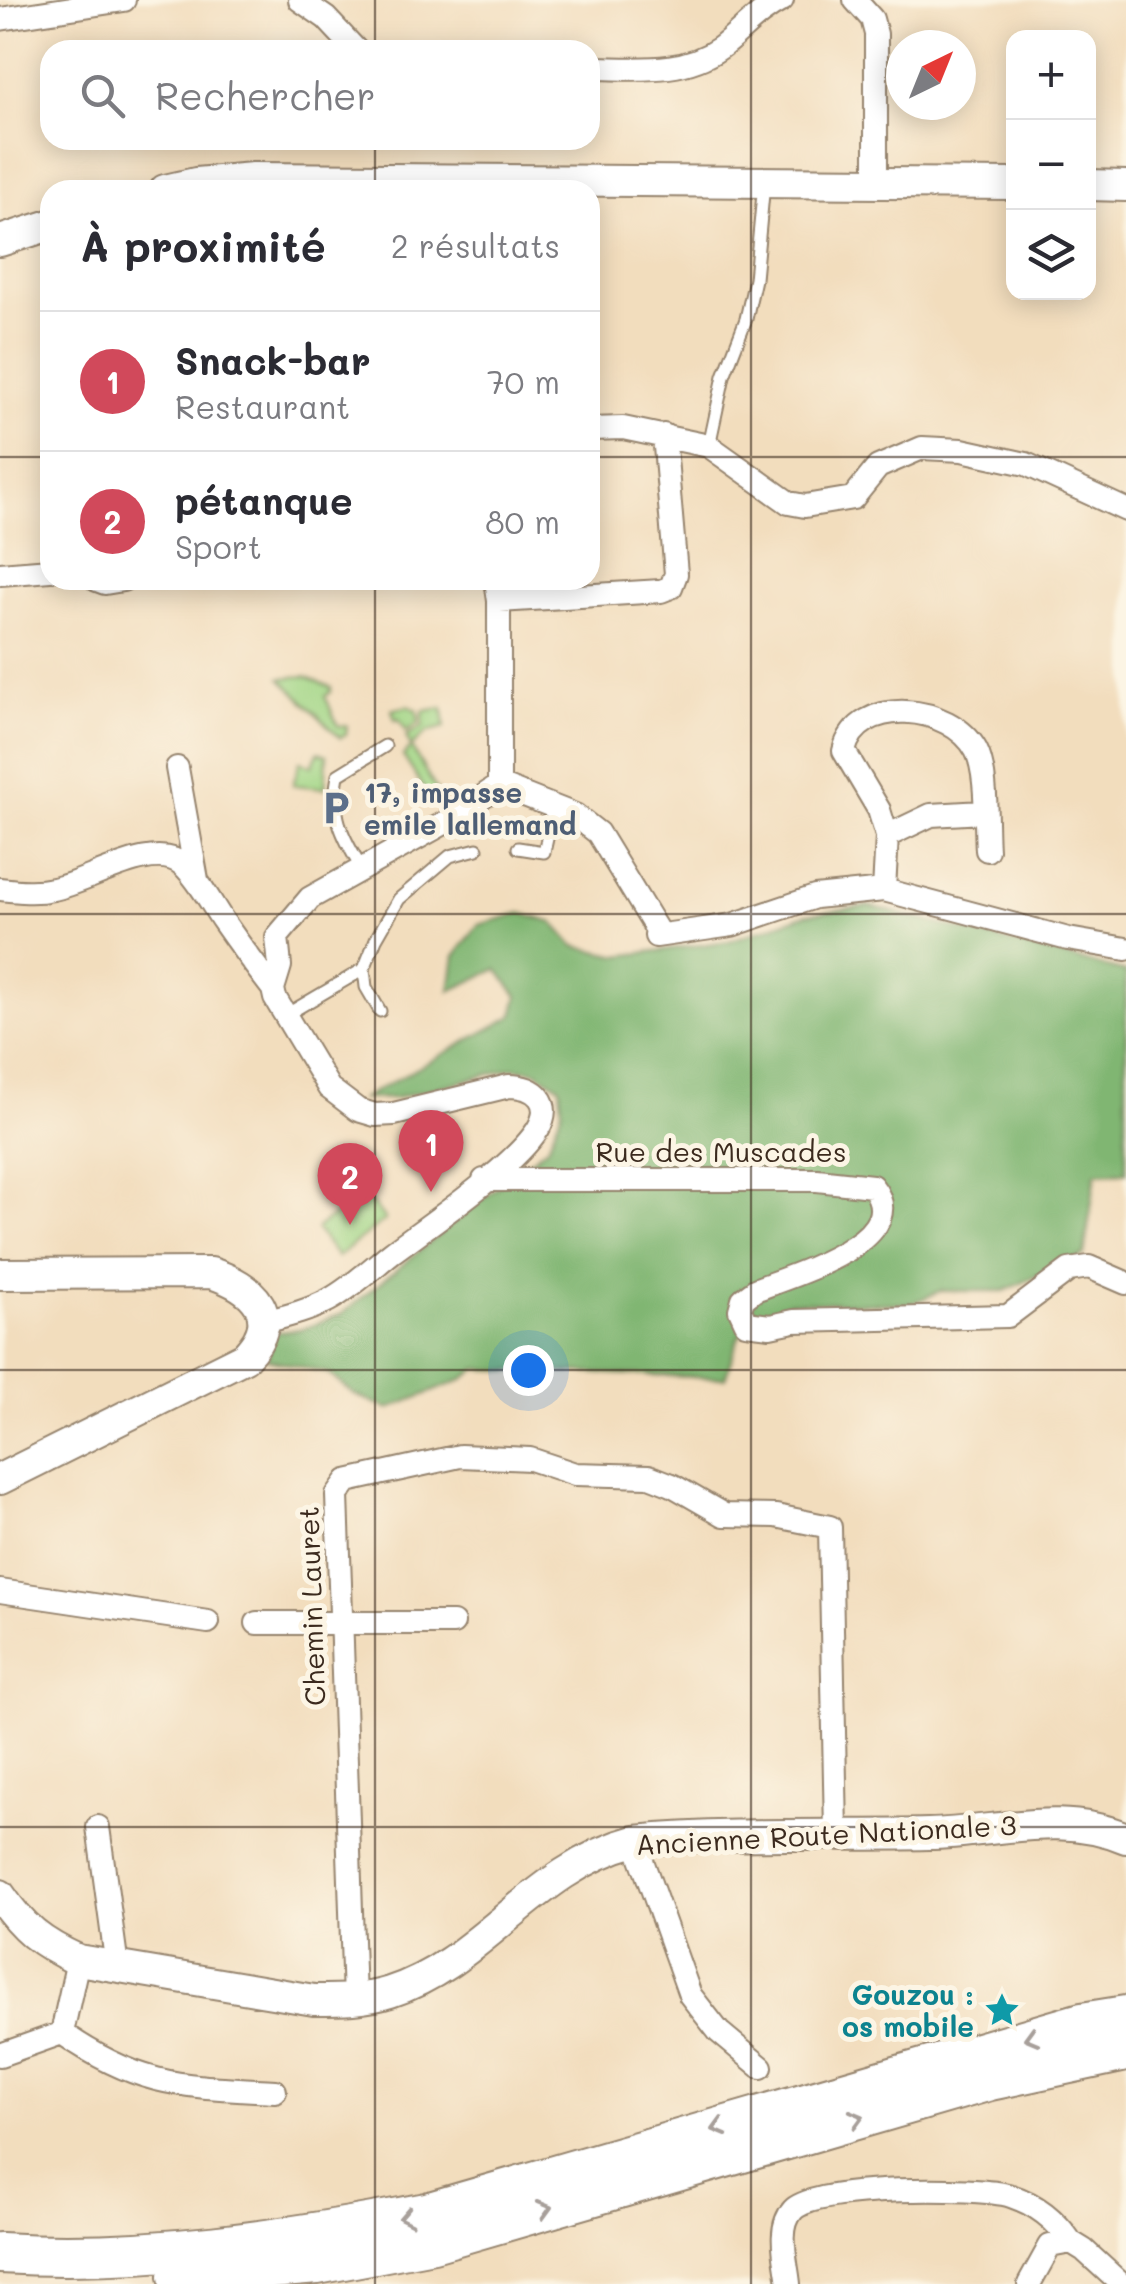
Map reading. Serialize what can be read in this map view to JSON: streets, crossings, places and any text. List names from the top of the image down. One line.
{"streets":{"main road":["Ancienne Route Nationale 3"],"street":["Rue des Muscades","Chemin Lauret"]},"crossings":[["Chemin Lauret","Ancienne Route Nationale 3"]],"places":{"parking":["17, impasse emile lallemand"],"place":["Gouzou : os mobile"]},"north":"top right","page":{"map_buttons":["+","−"],"search":"Rechercher","heading":["À proximité","2 résultats"],"list":[{"mark":"1","name":"Snack-bar","note":"Restaurant","value":"70 m"},{"mark":"2","name":"pétanque","note":"Sport","value":"80 m"}],"pins":["1","2"]}}
